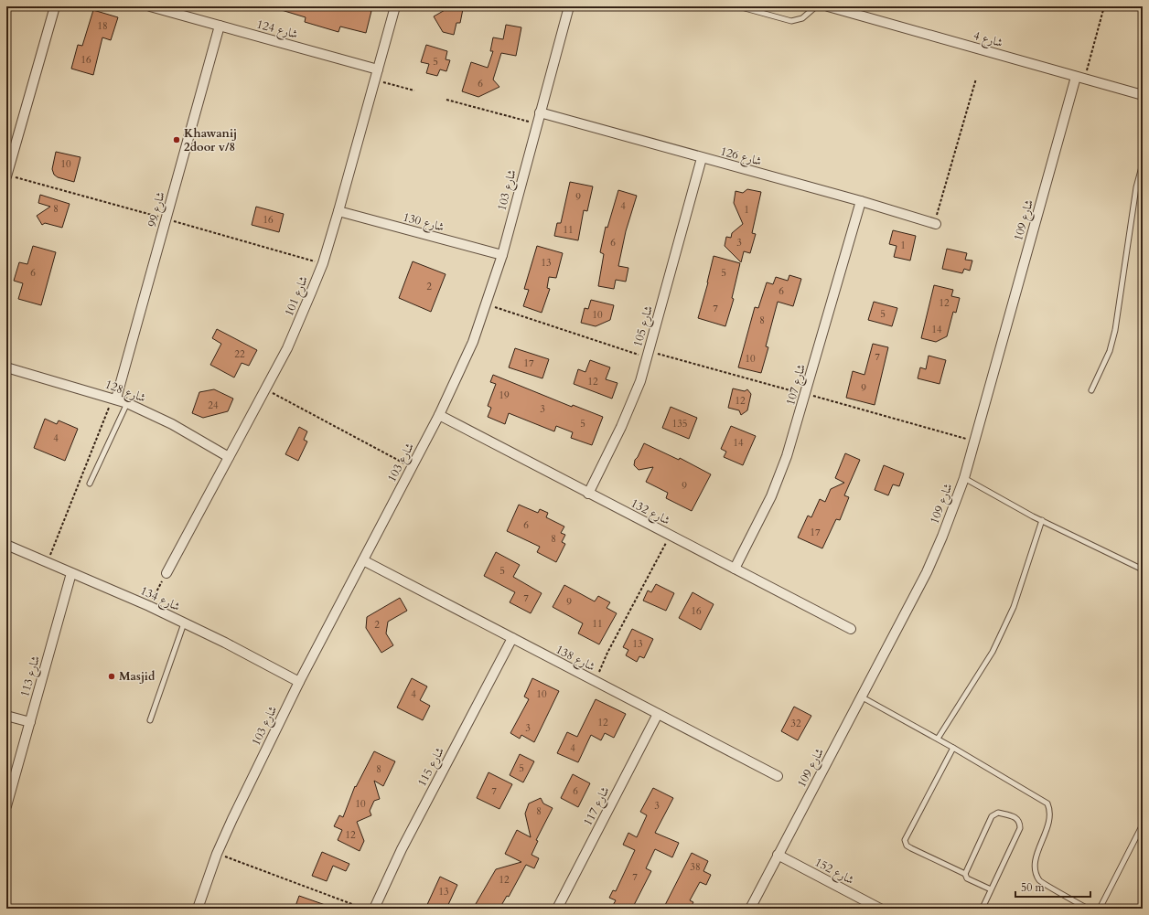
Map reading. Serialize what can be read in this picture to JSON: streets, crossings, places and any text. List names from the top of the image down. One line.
{"streets":{"street":["شارع 124","شارع 4","شارع 126","شارع 103","شارع 99","شارع 109","شارع 130","شارع 101","شارع 105","شارع 107","شارع 128","شارع 132","شارع 134","شارع 138","شارع 113","شارع 115","شارع 117","شارع 152"]},"crossings":[["شارع 124","شارع 99"],["شارع 124","شارع 101"],["شارع 4","شارع 109"],["شارع 126","شارع 103"],["شارع 126","شارع 105"],["شارع 126","شارع 107"],["شارع 103","شارع 130"],["شارع 103","شارع 132"],["شارع 103","شارع 134"],["شارع 103","شارع 138"],["شارع 99","شارع 128"],["شارع 109","شارع 152"],["شارع 130","شارع 101"],["شارع 101","شارع 128"],["شارع 105","شارع 132"],["شارع 107","شارع 132"],["شارع 134","شارع 113"],["شارع 138","شارع 115"],["شارع 138","شارع 117"]],"places":["Khawanij 2door v/8","Masjid"],"house_numbers":["18","16","5","6","10","9","4","8","1","16","11","6","3","1","13","6","5","2","6","12","7","5","10","8","14","22","7","10","17","12","9","19","12","24","3","5","135","4","14","9","6","17","8","5","7","9","16","11","2","13","4","10","12","32","3","4","5","8","7","6","10","3","8","12","38","7","12","13"],"scale_bar":"50 m"}
